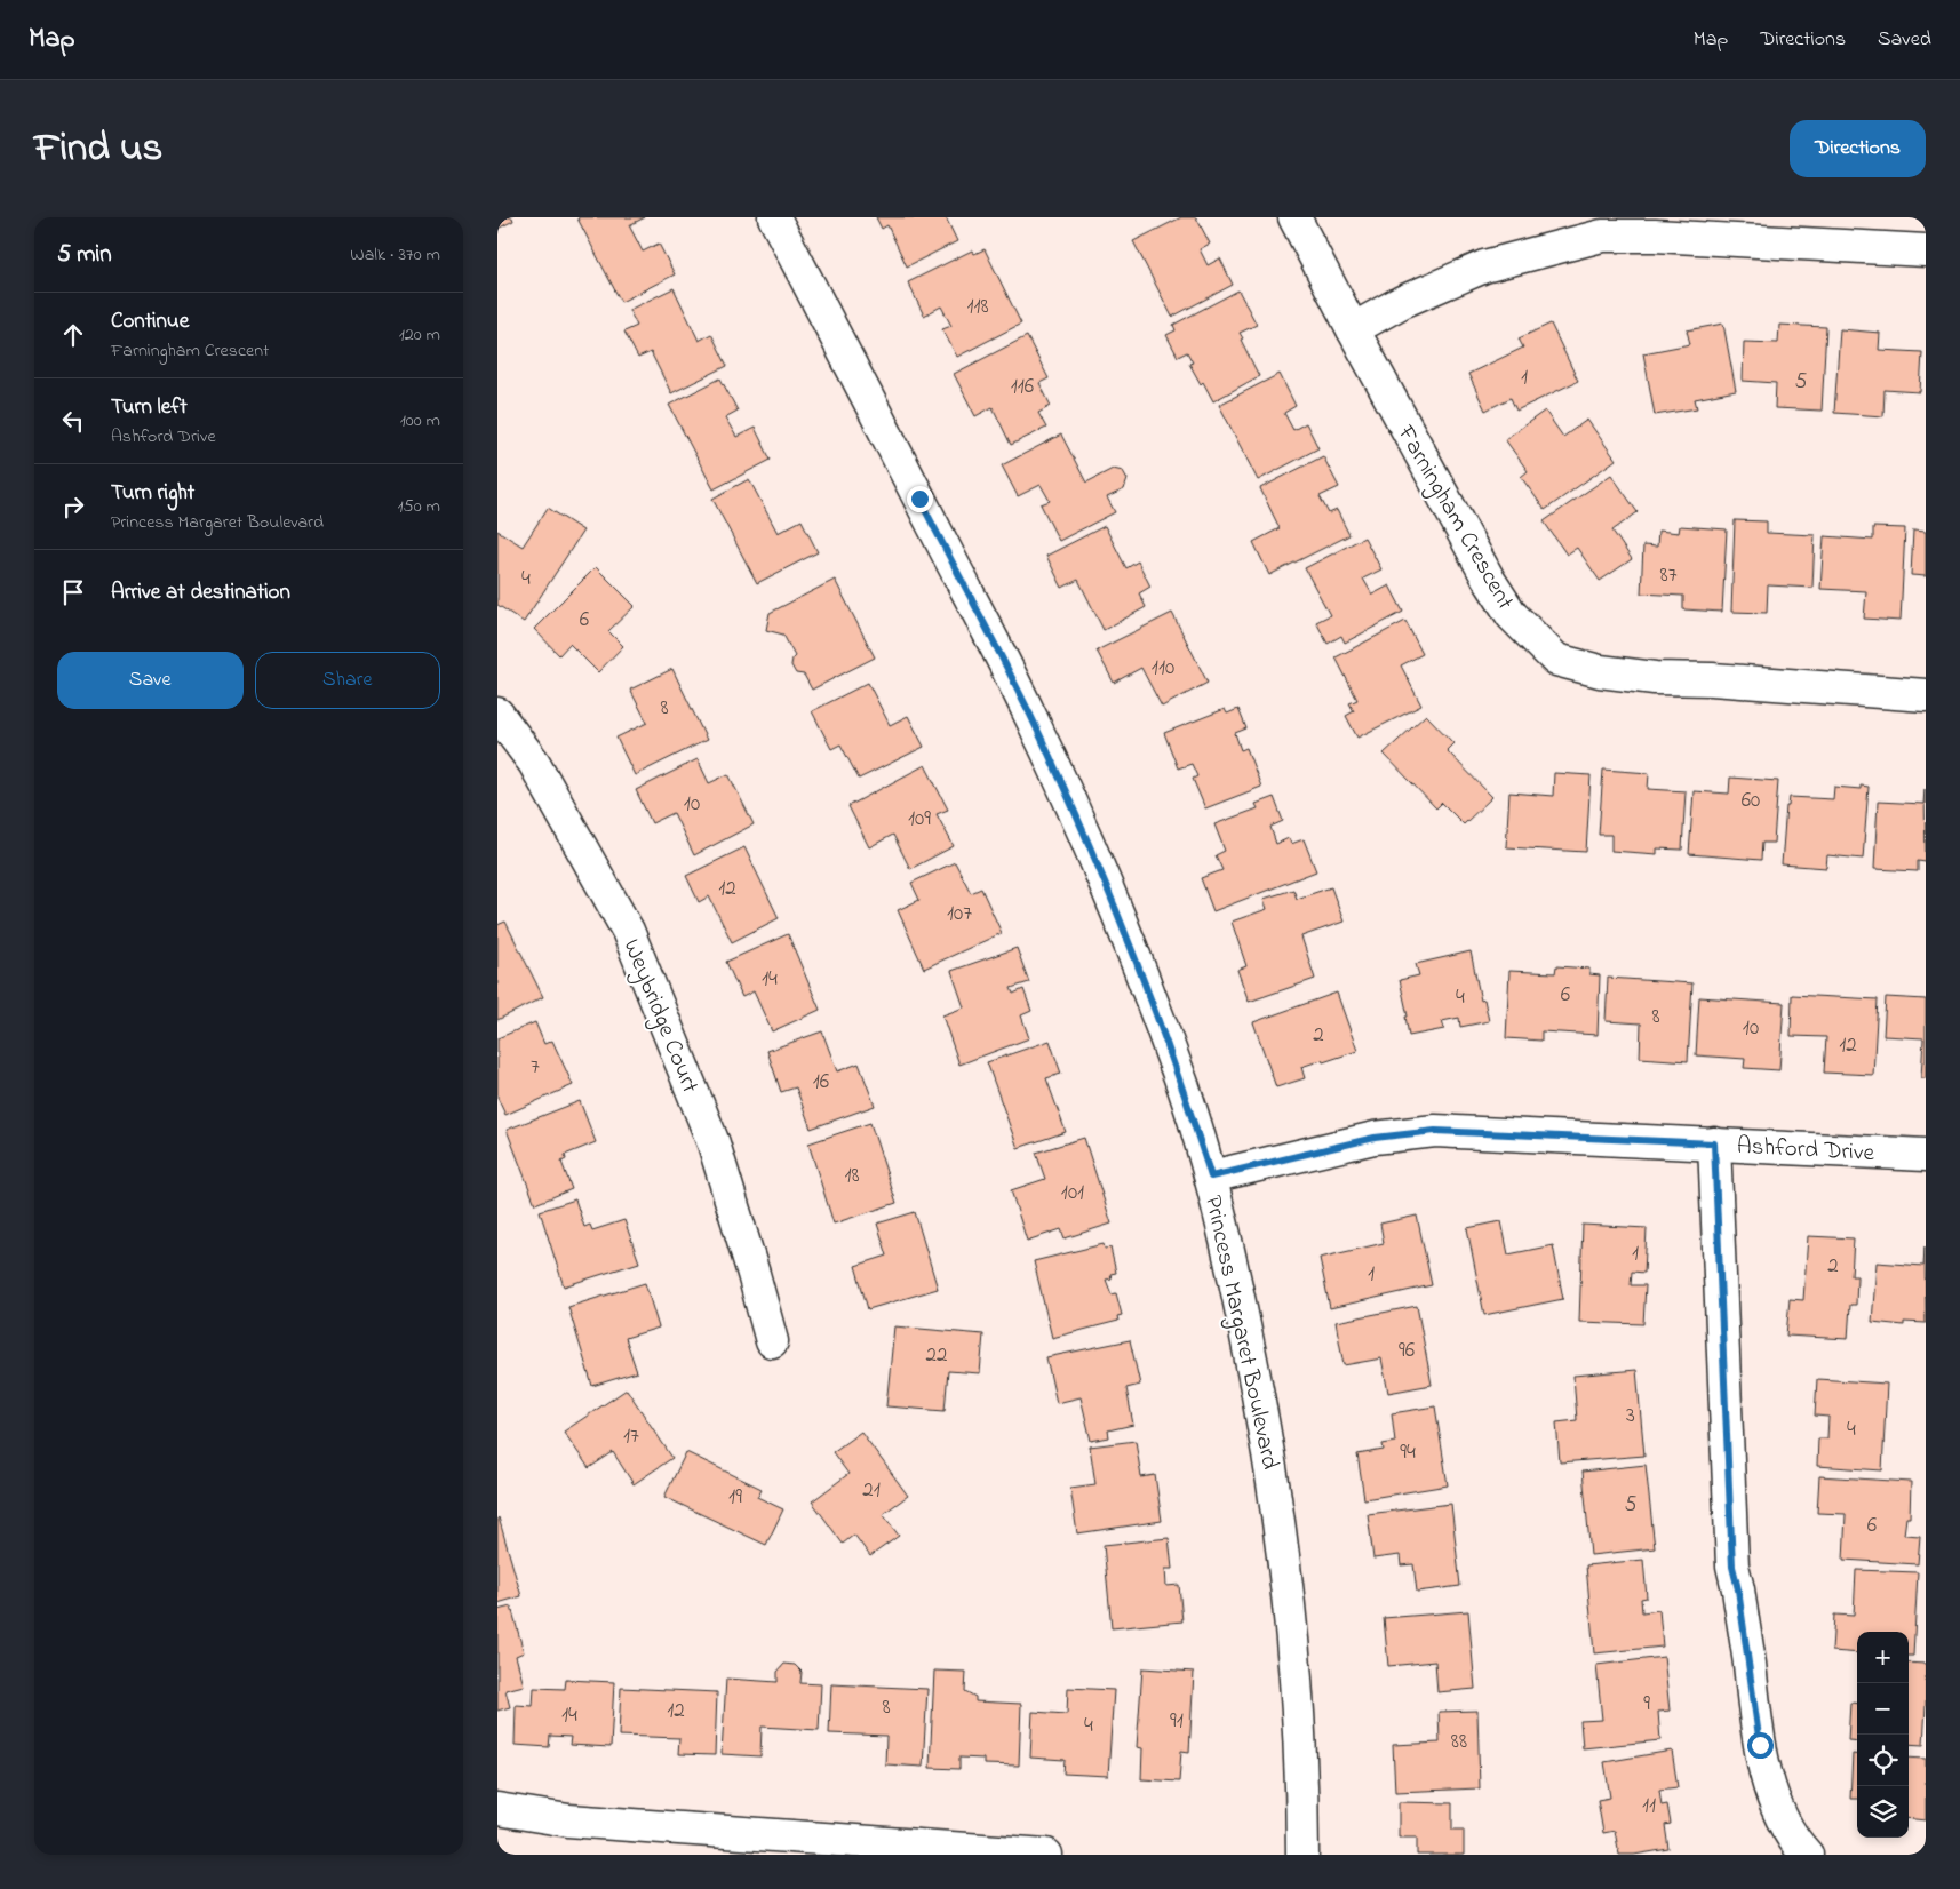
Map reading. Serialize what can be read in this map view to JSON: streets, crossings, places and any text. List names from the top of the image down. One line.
{"streets":{"street":["Farningham Crescent","Weybridge Court","Ashford Drive","Princess Margaret Boulevard"]},"crossings":[["Ashford Drive","Princess Margaret Boulevard"]],"house_numbers":["118","1","5","116","87","4","6","110","8","60","10","109","12","107","14","6","4","8","10","2","12","7","16","18","101","1","2","1","96","22","3","4","17","94","21","19","5","6","9","8","12","14","91","4","88","11"],"page":{"header":"Map","nav":["Map","Directions","Saved"],"title":"Find us","buttons":["Directions",["Save","Share"]],"heading":["5 min","Walk · 370 m"],"list":[["Continue","Farningham Crescent","120 m"],["Turn left","Ashford Drive","100 m"],["Turn right","Princess Margaret Boulevard","150 m"],"Arrive at destination"],"map_buttons":["+","−"]}}
